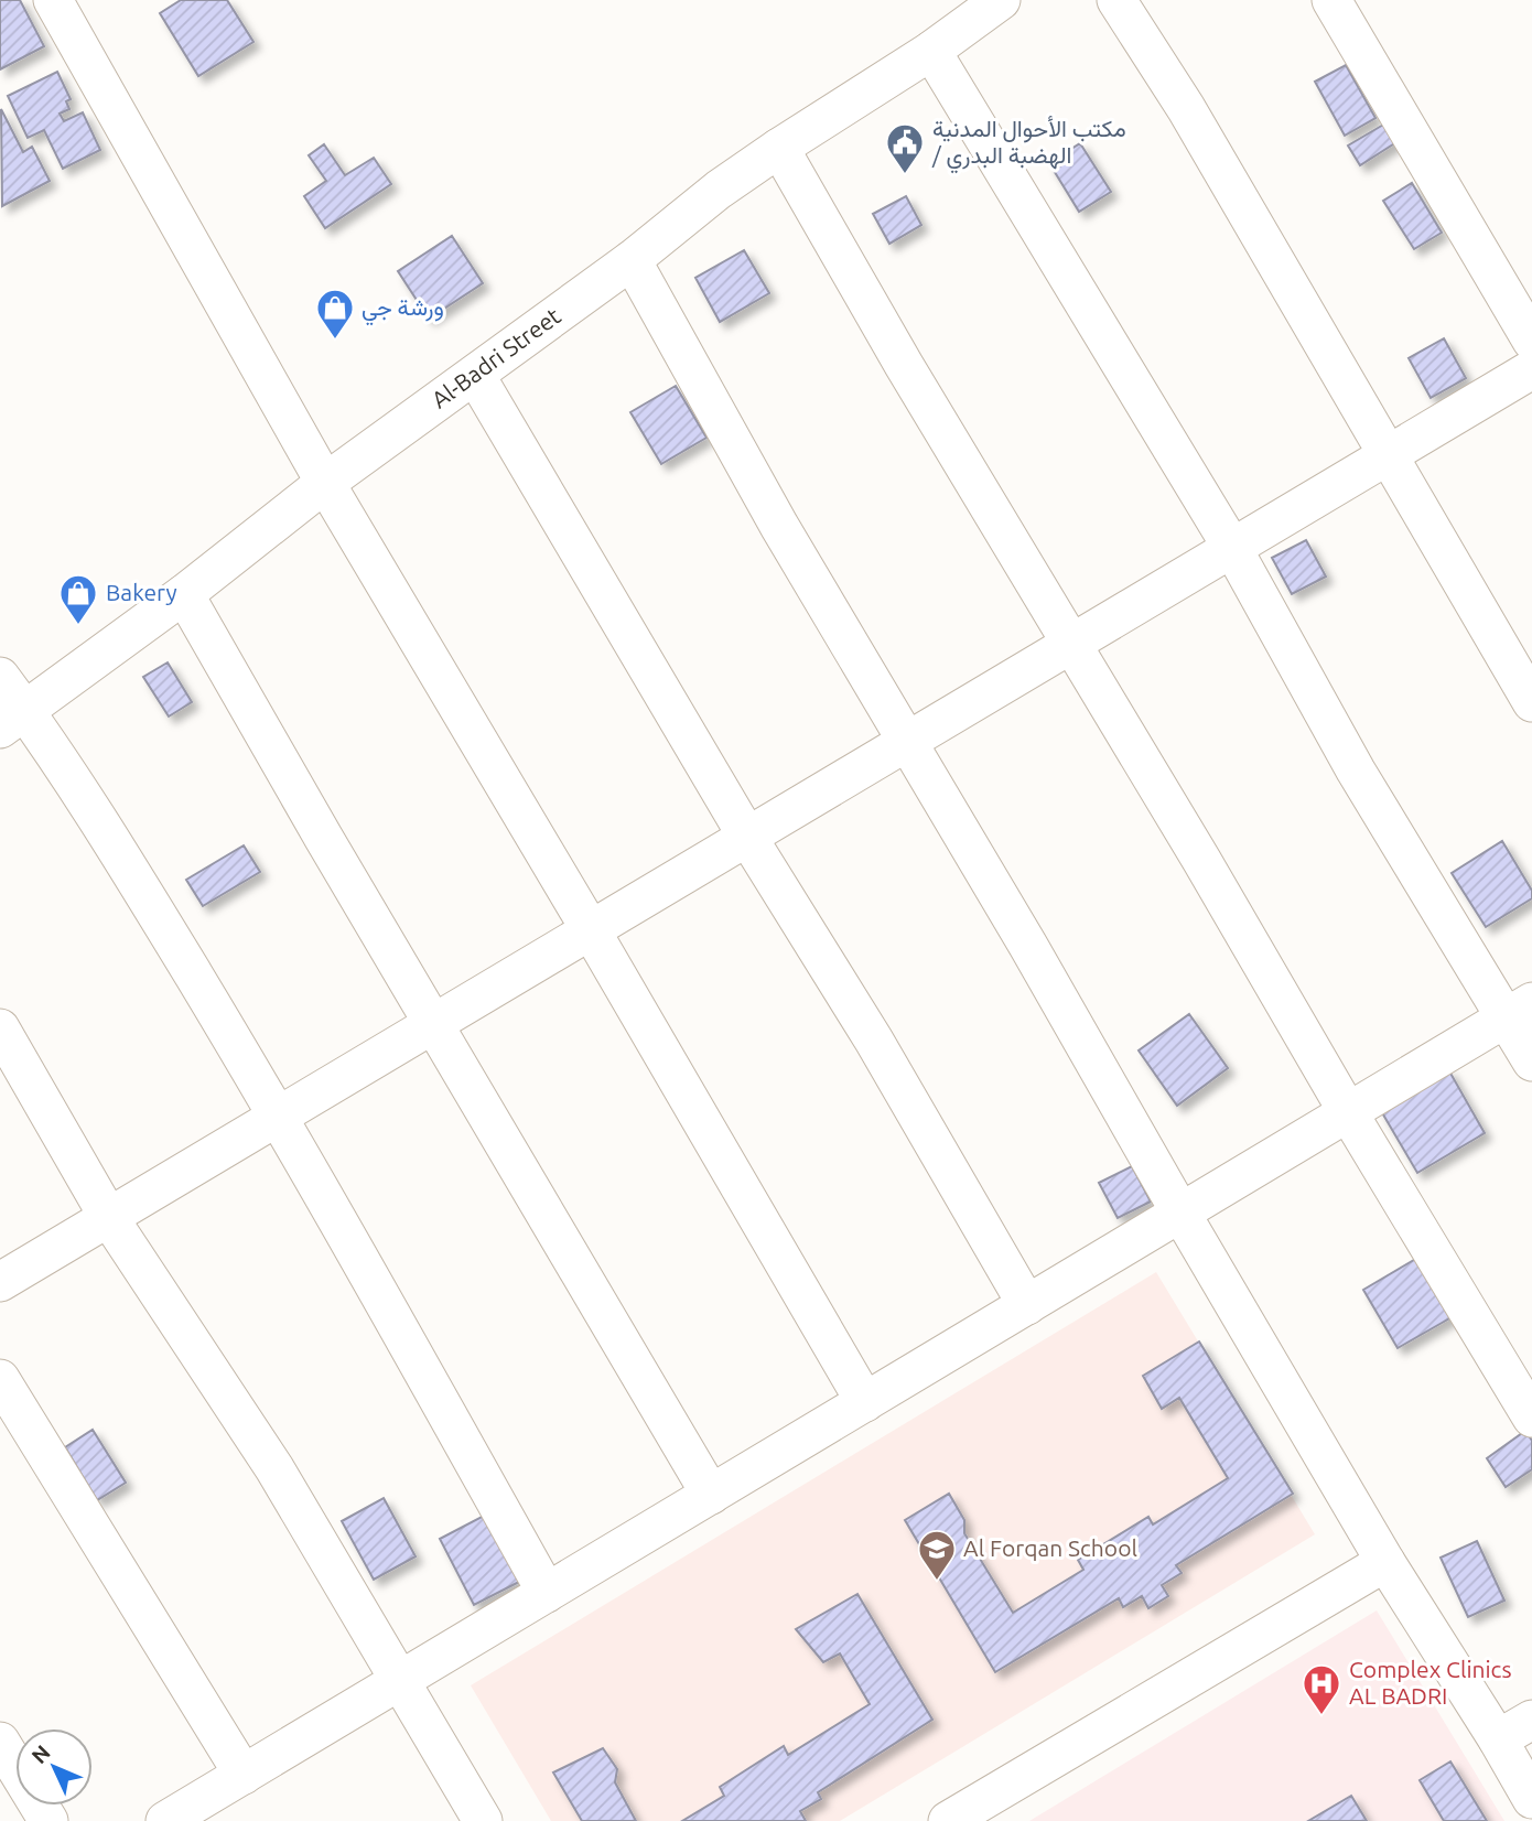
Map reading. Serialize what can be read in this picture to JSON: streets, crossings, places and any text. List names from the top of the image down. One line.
{"streets":{"street":["Al-Badri Street"]},"places":{"public building":["مكتب الأحوال المدنية / الهضبة البدري"],"shop":["ورشة جي","Bakery"],"school or university":["Al Forqan School"],"hospital":["Complex Clinics AL BADRI"]},"north":"top left"}
